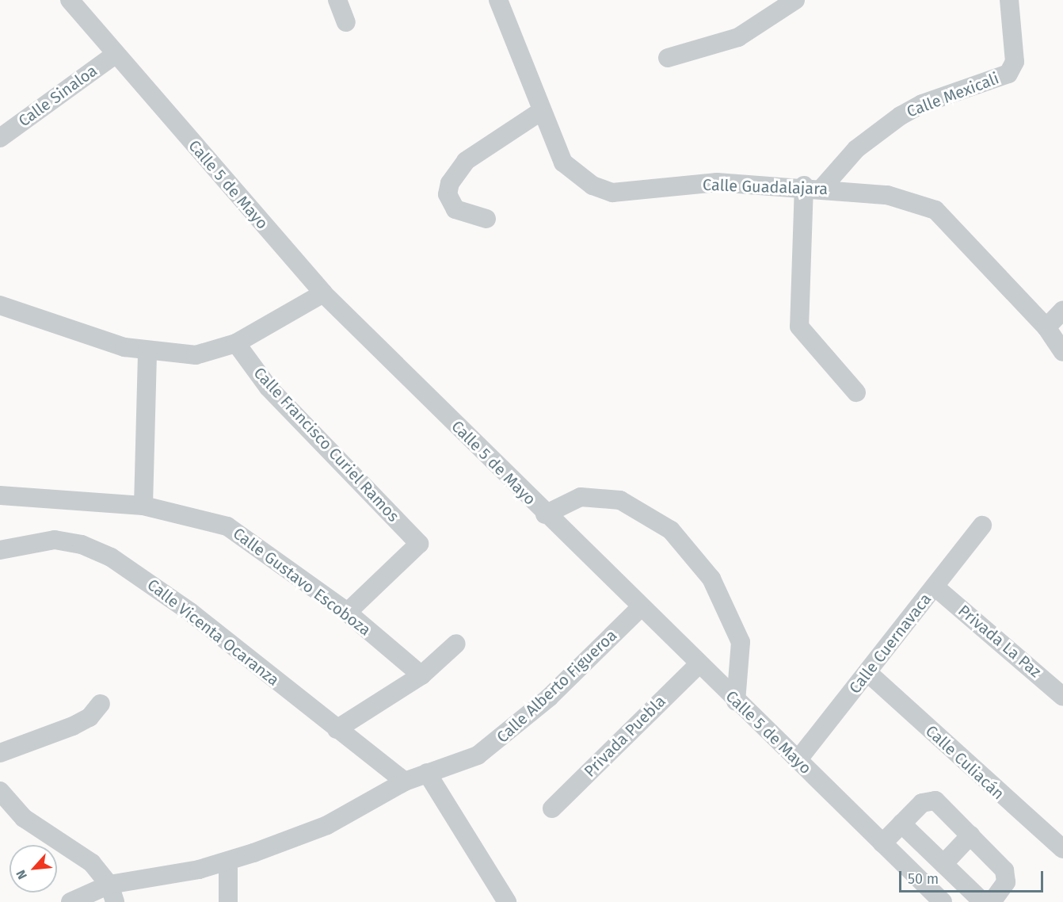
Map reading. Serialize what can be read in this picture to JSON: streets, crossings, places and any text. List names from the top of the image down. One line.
{"streets":{"street":["Calle Mexicali","Calle Sinaloa","Calle 5 de Mayo","Calle Guadalajara","Calle Francisco Curiel Ramos","Calle Gustavo Escoboza","Calle Vicenta Ocaranza","Privada La Paz","Calle Cuernavaca","Calle Alberto Figueroa","Privada Puebla","Calle Culiacán"]},"crossings":[["Calle Mexicali","Calle Guadalajara"],["Calle Sinaloa","Calle 5 de Mayo"],["Calle 5 de Mayo","Calle Cuernavaca"],["Calle 5 de Mayo","Calle Alberto Figueroa"],["Calle 5 de Mayo","Privada Puebla"],["Calle Francisco Curiel Ramos","Calle Gustavo Escoboza"],["Calle Vicenta Ocaranza","Calle Alberto Figueroa"],["Privada La Paz","Calle Cuernavaca"],["Calle Cuernavaca","Calle Culiacán"]],"scale_bar":"50 m","north":"bottom left"}
